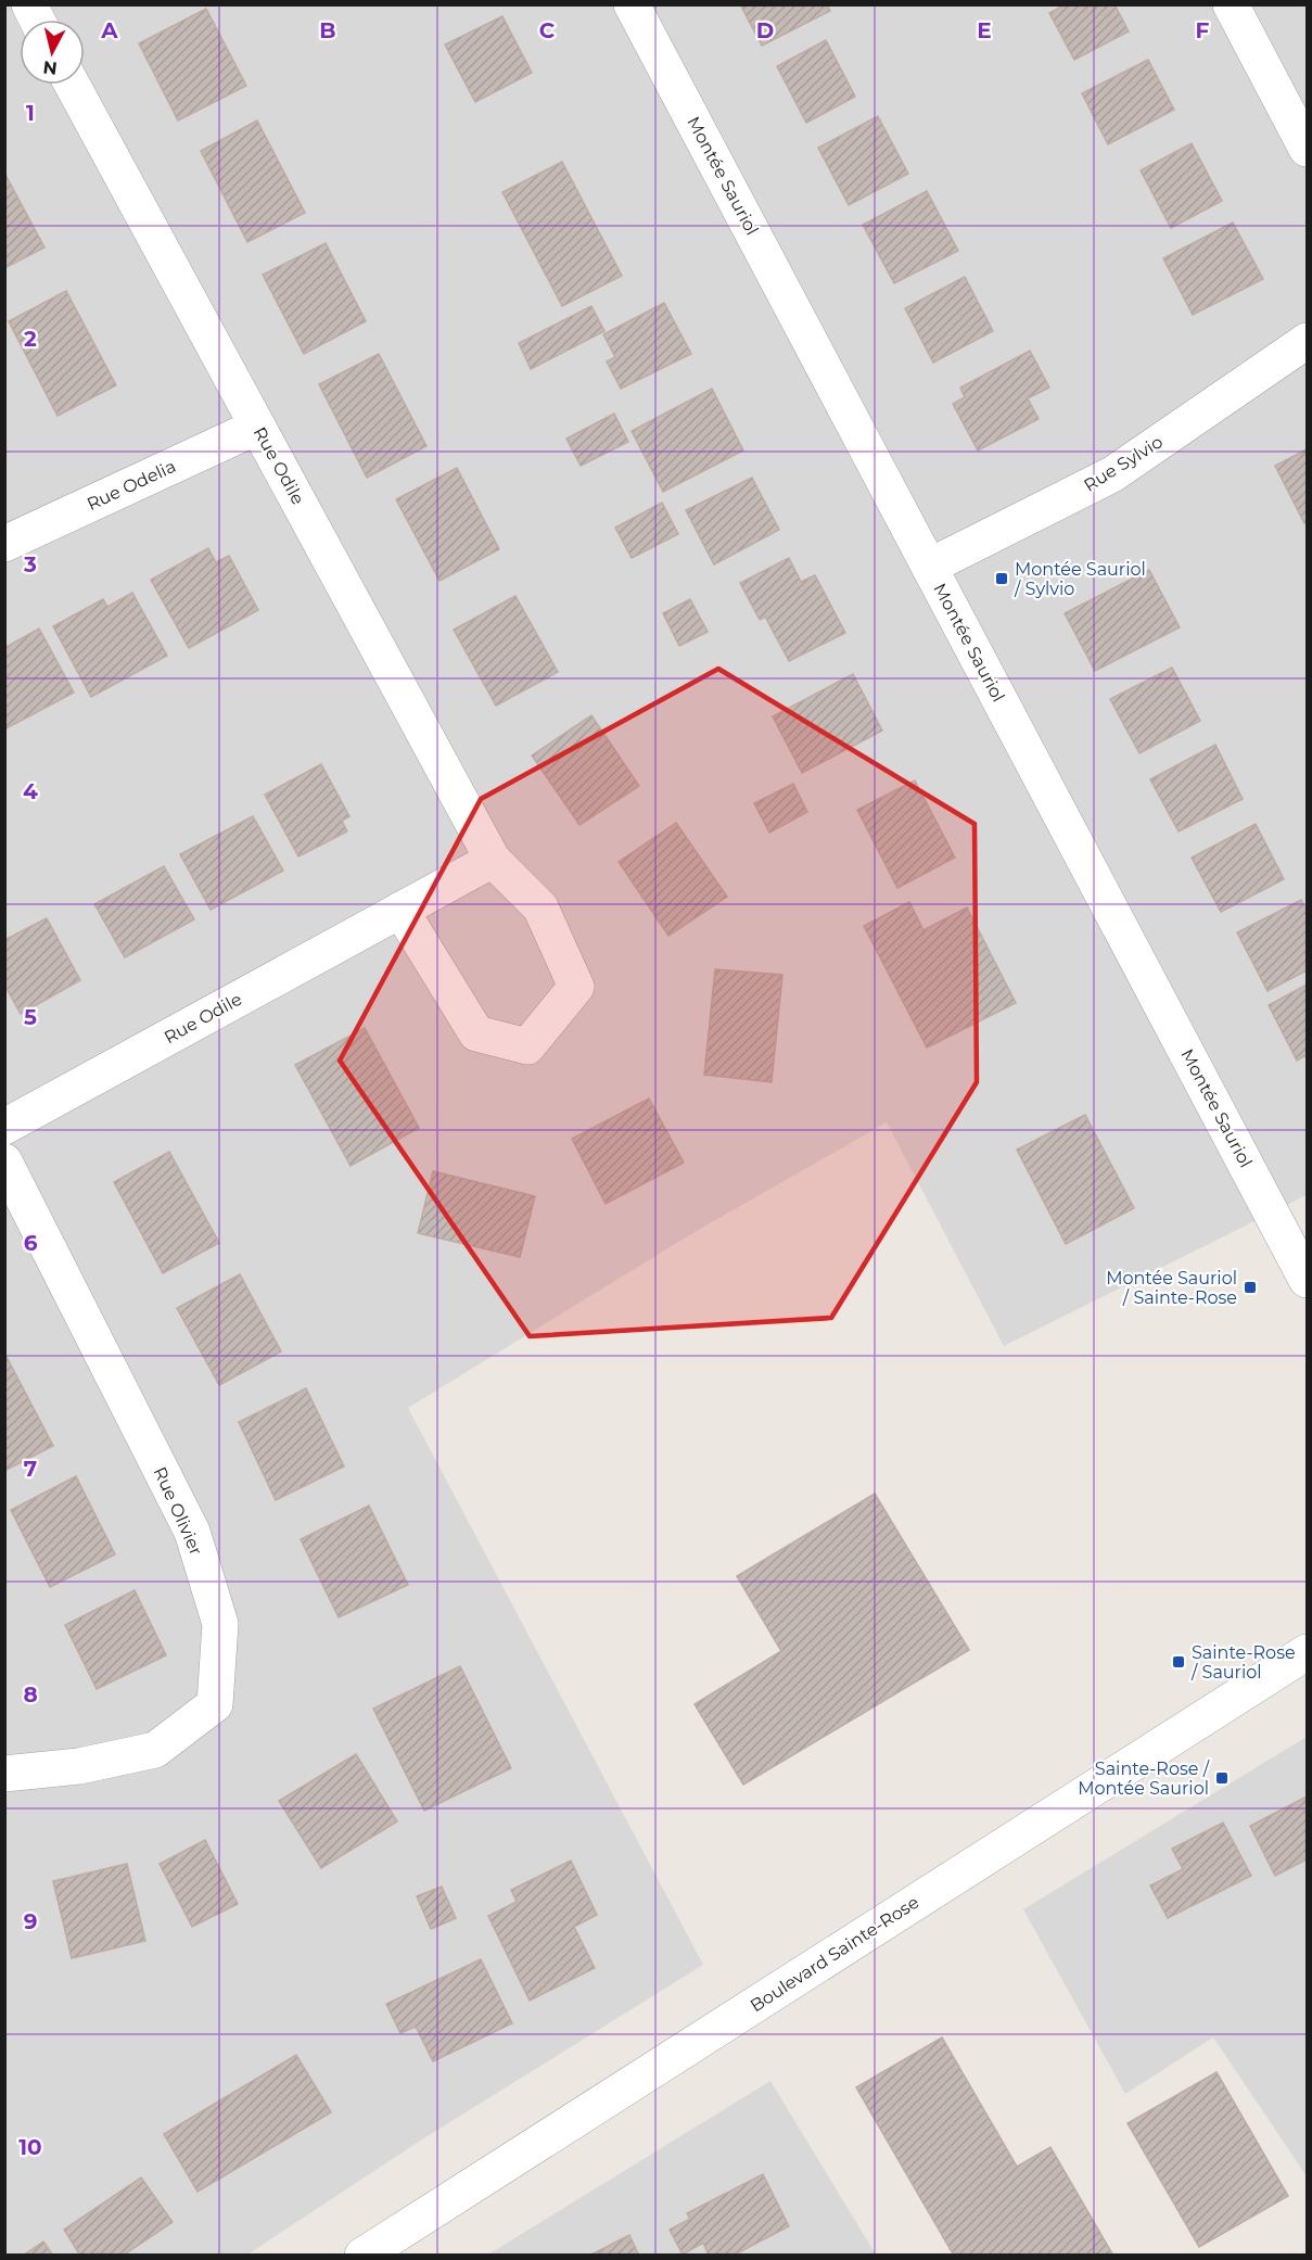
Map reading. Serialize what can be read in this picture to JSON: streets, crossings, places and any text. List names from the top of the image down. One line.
{"streets":{"street":["Montée Sauriol","Rue Sylvio","Rue Odile","Rue Odelia","Rue Olivier","Boulevard Sainte-Rose"]},"crossings":[["Montée Sauriol","Rue Sylvio"],["Rue Odile","Rue Odelia"]],"places":{"transit":["Montée Sauriol / Sylvio","Montée Sauriol / Sainte-Rose","Sainte-Rose / Sauriol","Sainte-Rose / Montée Sauriol"]},"north":"bottom","grid":{"columns":["A","B","C","D","E","F"],"rows":["1","2","3","4","5","6","7","8","9","10"]}}
